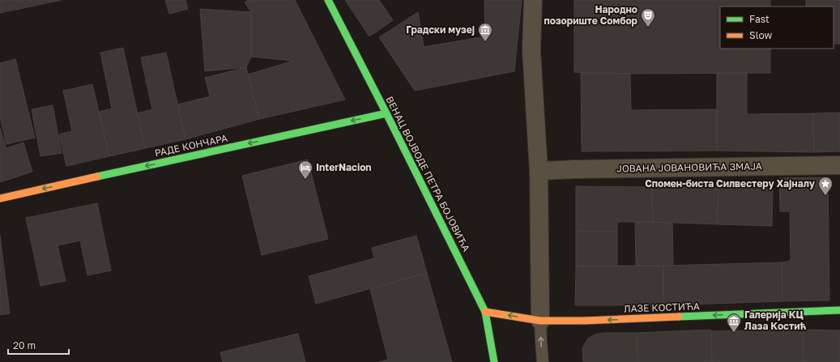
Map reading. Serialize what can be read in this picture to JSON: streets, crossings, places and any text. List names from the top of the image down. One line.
{"streets":{"street":["РАДЕ КОНЧАРА","ЈОВАНА ЈОВАНОВИЋА ЗМАЈА","ВЕНАЦ ВОЈВОДЕ ПЕТРА БОЈОВИЋА","ЛАЗЕ КОСТИЋА"]},"crossings":[["РАДЕ КОНЧАРА","ВЕНАЦ ВОЈВОДЕ ПЕТРА БОЈОВИЋА"],["ВЕНАЦ ВОЈВОДЕ ПЕТРА БОЈОВИЋА","ЛАЗЕ КОСТИЋА"]],"one_way":["РАДЕ КОНЧАРА","ЛАЗЕ КОСТИЋА"],"places":{"theatre":["Народно позориште Сомбор"],"museum":["Градски музеј","Галерија КЦ Лаза Костић"],"hotel":["InterNacion"],"place":["Спомен-биста Силвестеру Хајналу"]},"legend":["Fast","Slow"],"scale_bar":"20 m"}
